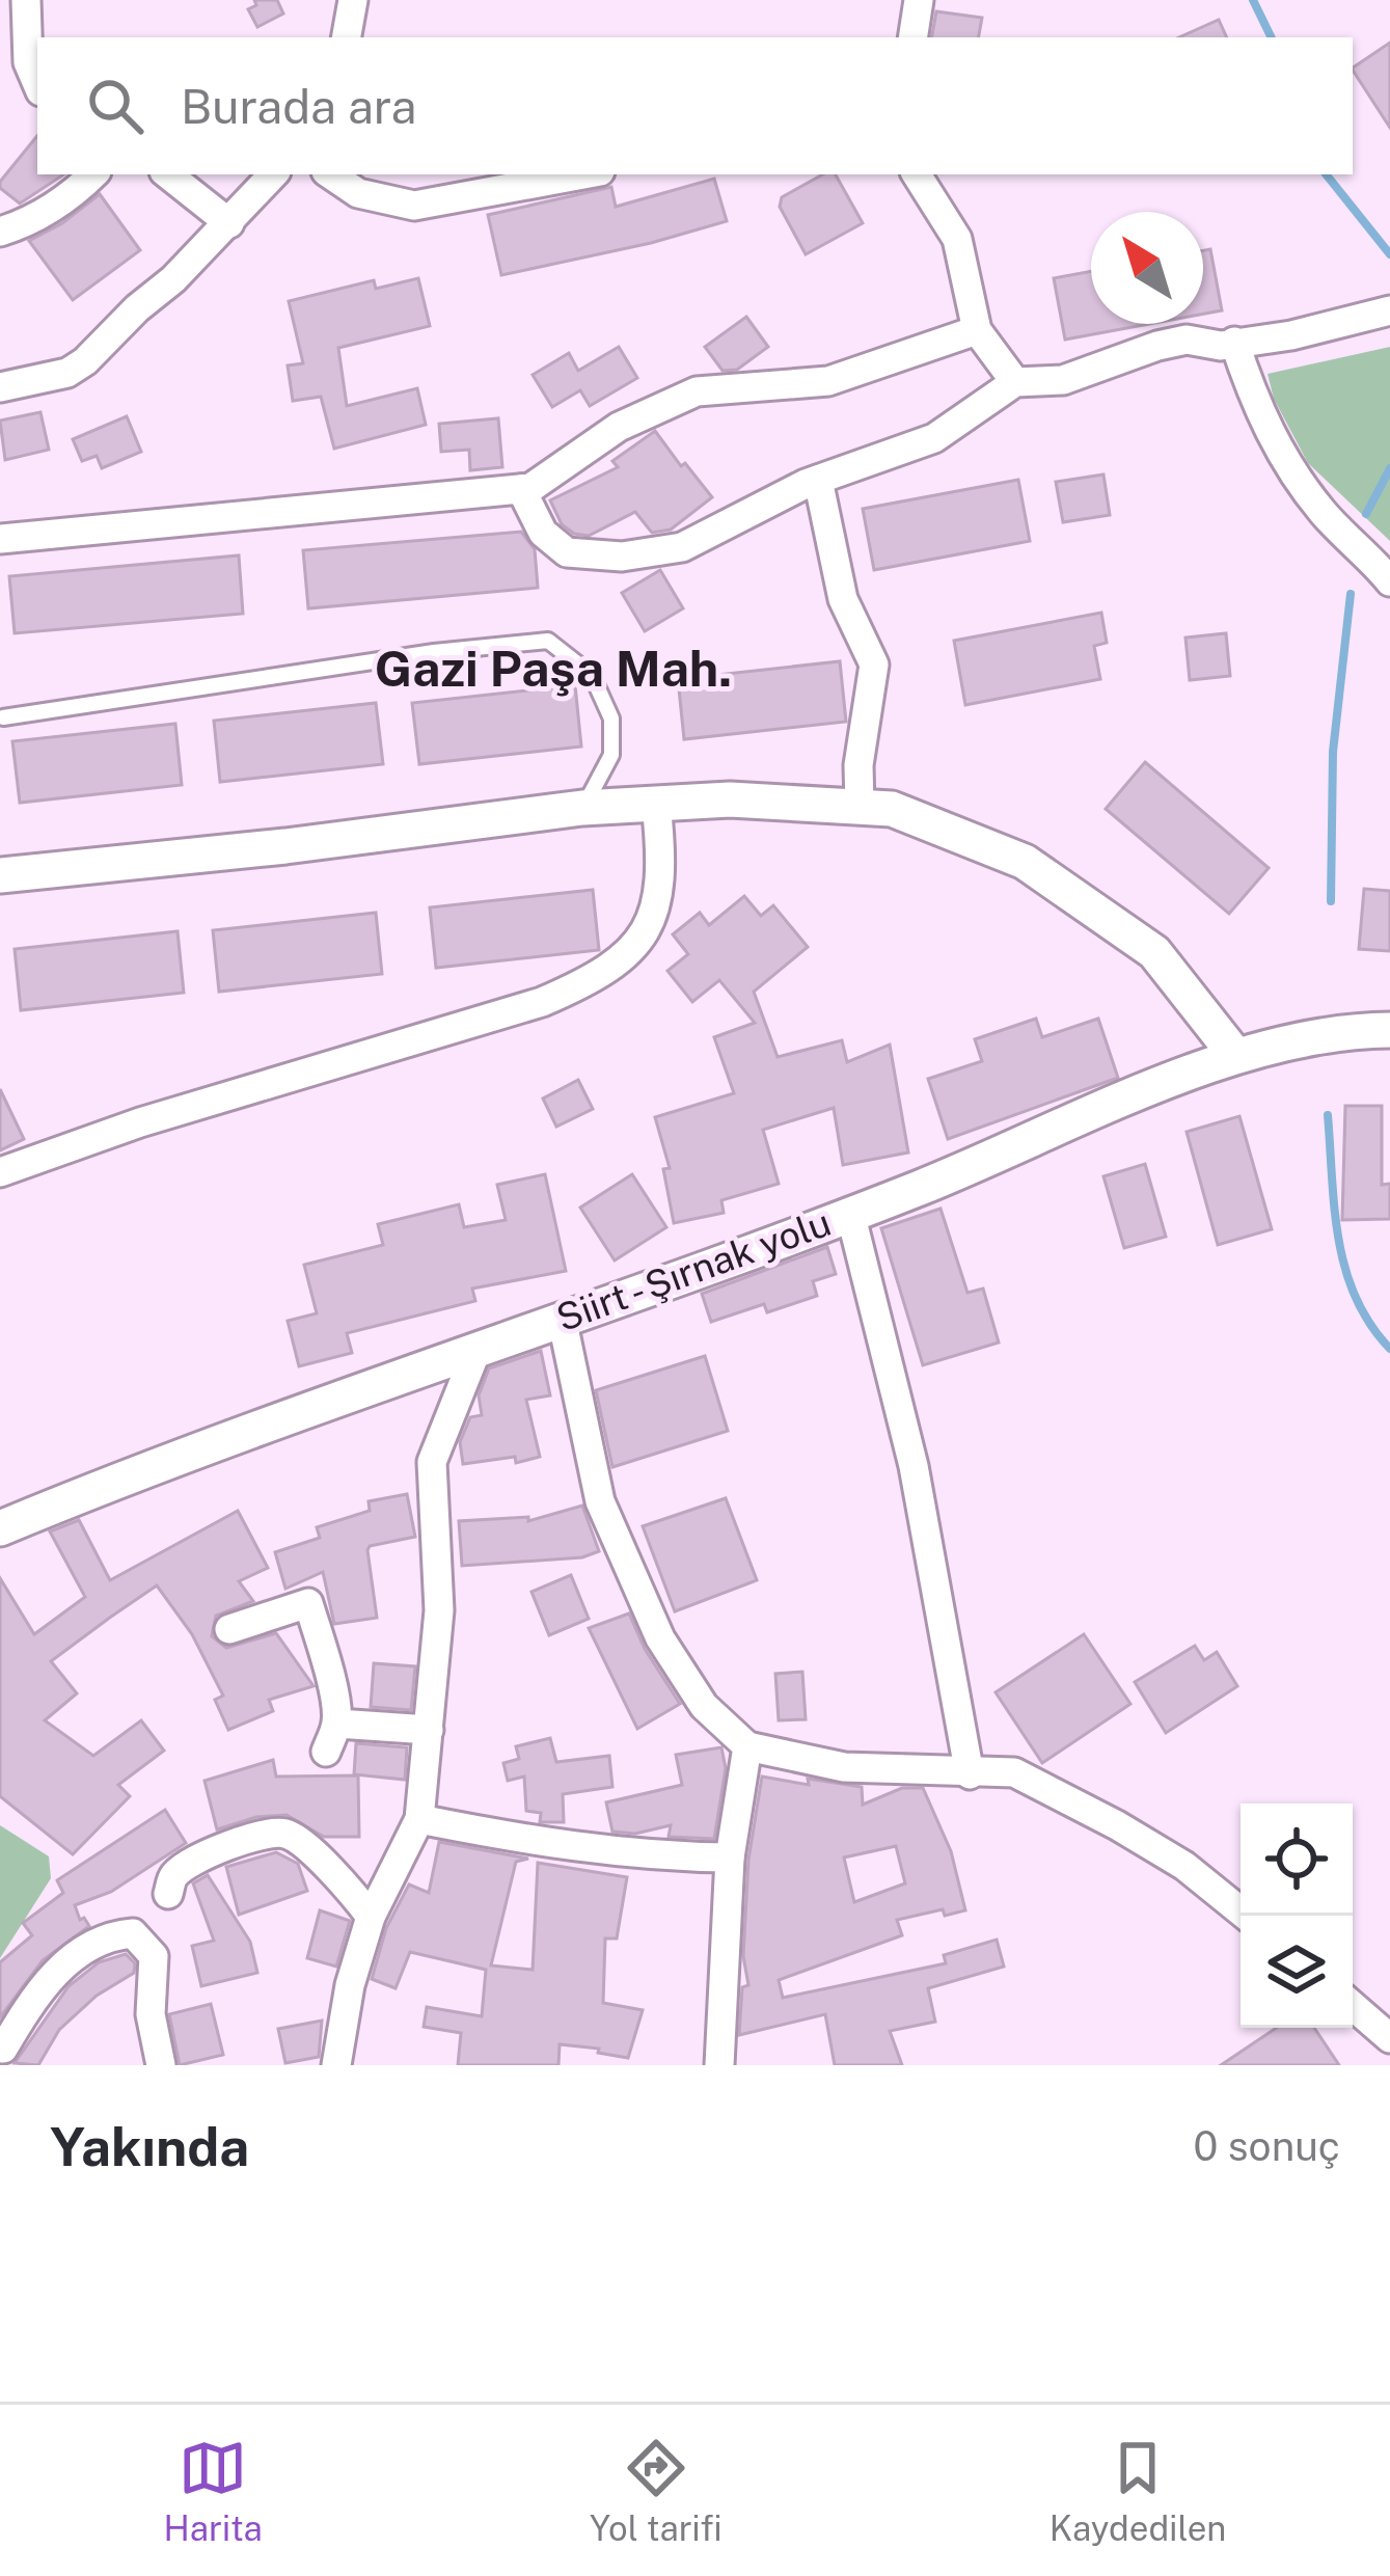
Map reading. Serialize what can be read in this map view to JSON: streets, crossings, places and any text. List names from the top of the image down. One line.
{"streets":{"street":["Siirt - Şırnak yolu"]},"districts":["Gazi Paşa Mah."],"north":"top left","page":{"search":"Burada ara","heading":["Yakında","0 sonuç"],"nav":["Harita","Yol tarifi","Kaydedilen"]}}
